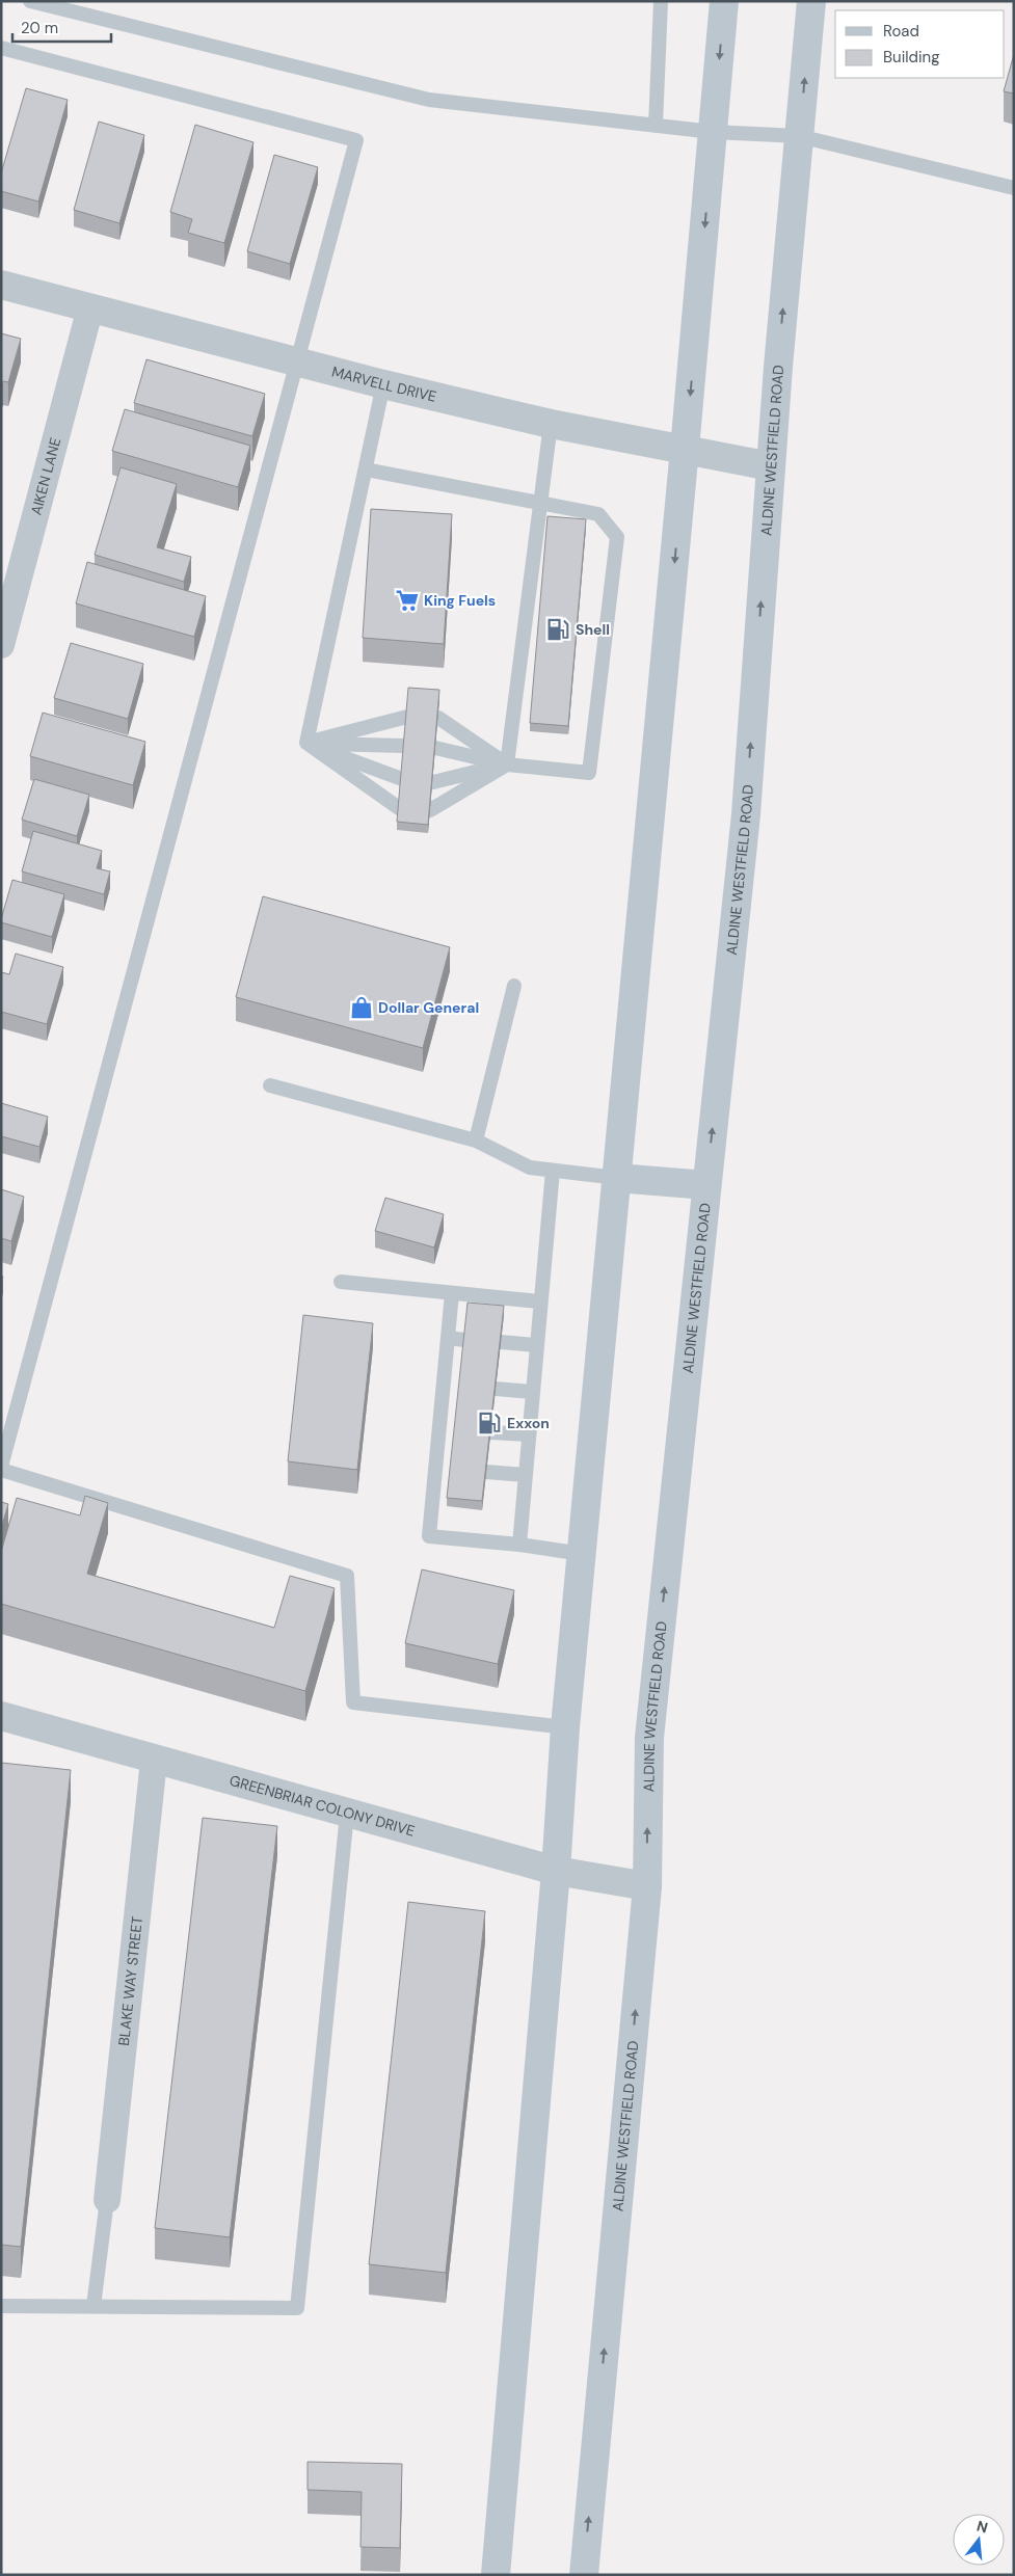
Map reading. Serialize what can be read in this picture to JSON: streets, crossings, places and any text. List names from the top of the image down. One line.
{"streets":{"main road":["ALDINE WESTFIELD ROAD"],"street":["MARVELL DRIVE","AIKEN LANE","GREENBRIAR COLONY DRIVE","BLAKE WAY STREET"]},"crossings":[["MARVELL DRIVE","ALDINE WESTFIELD ROAD"],["MARVELL DRIVE","AIKEN LANE"],["ALDINE WESTFIELD ROAD","GREENBRIAR COLONY DRIVE"],["GREENBRIAR COLONY DRIVE","BLAKE WAY STREET"]],"places":{"supermarket":["King Fuels"],"fuel station":["Shell","Exxon"],"shop":["Dollar General"]},"legend":["Road","Building"],"scale_bar":"20 m","north":"top"}
